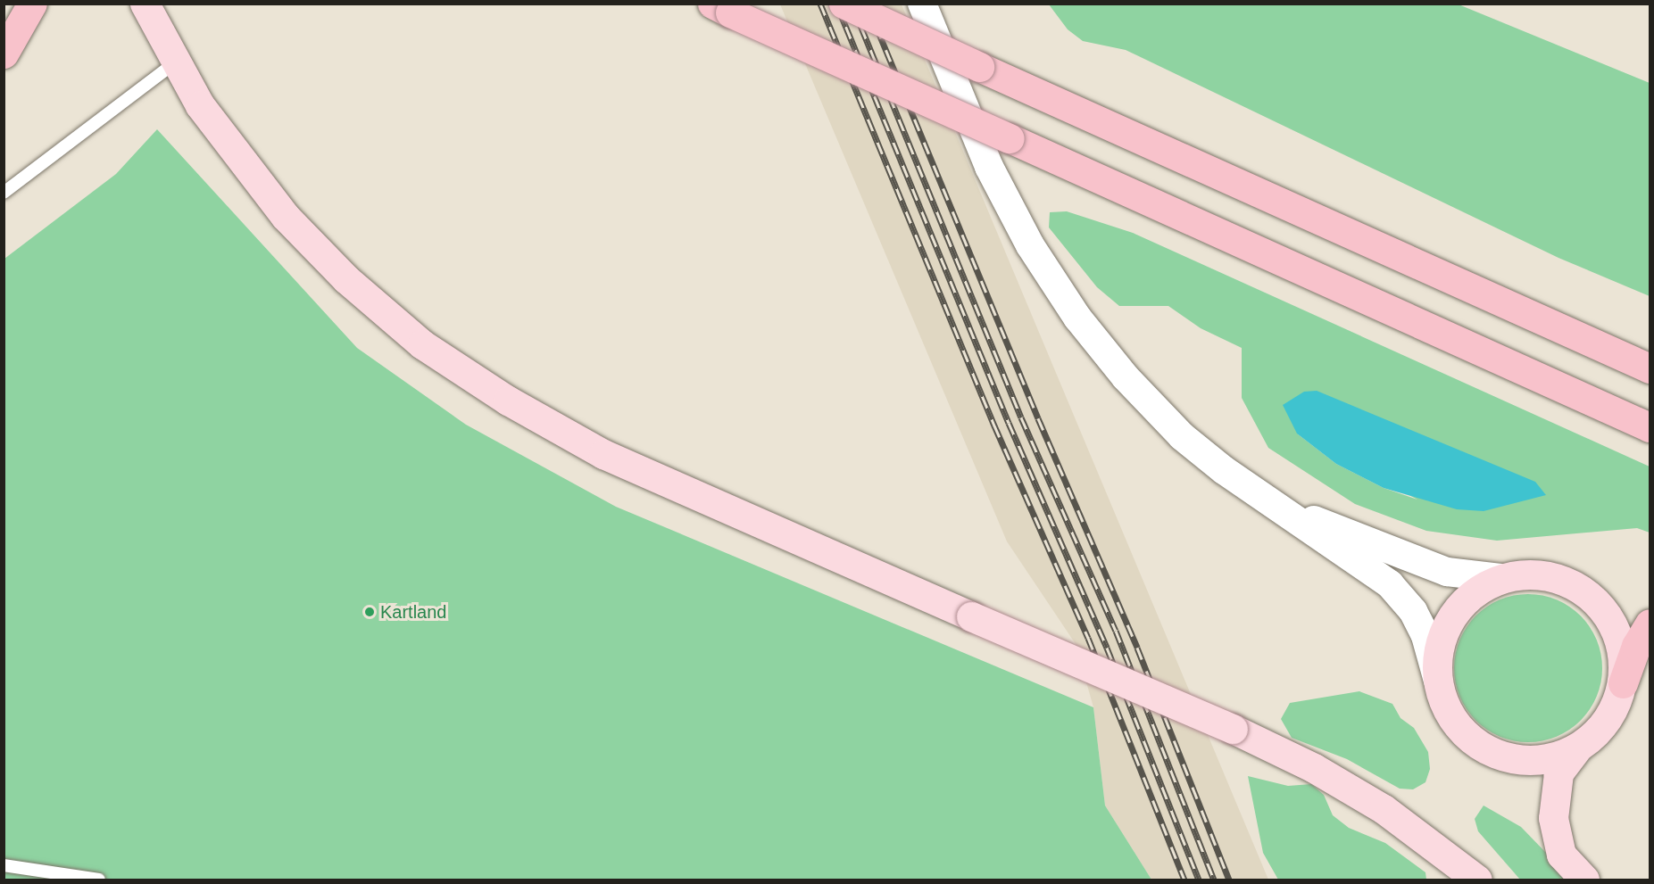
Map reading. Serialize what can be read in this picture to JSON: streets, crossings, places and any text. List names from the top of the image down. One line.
{"places":["Kartland"]}
